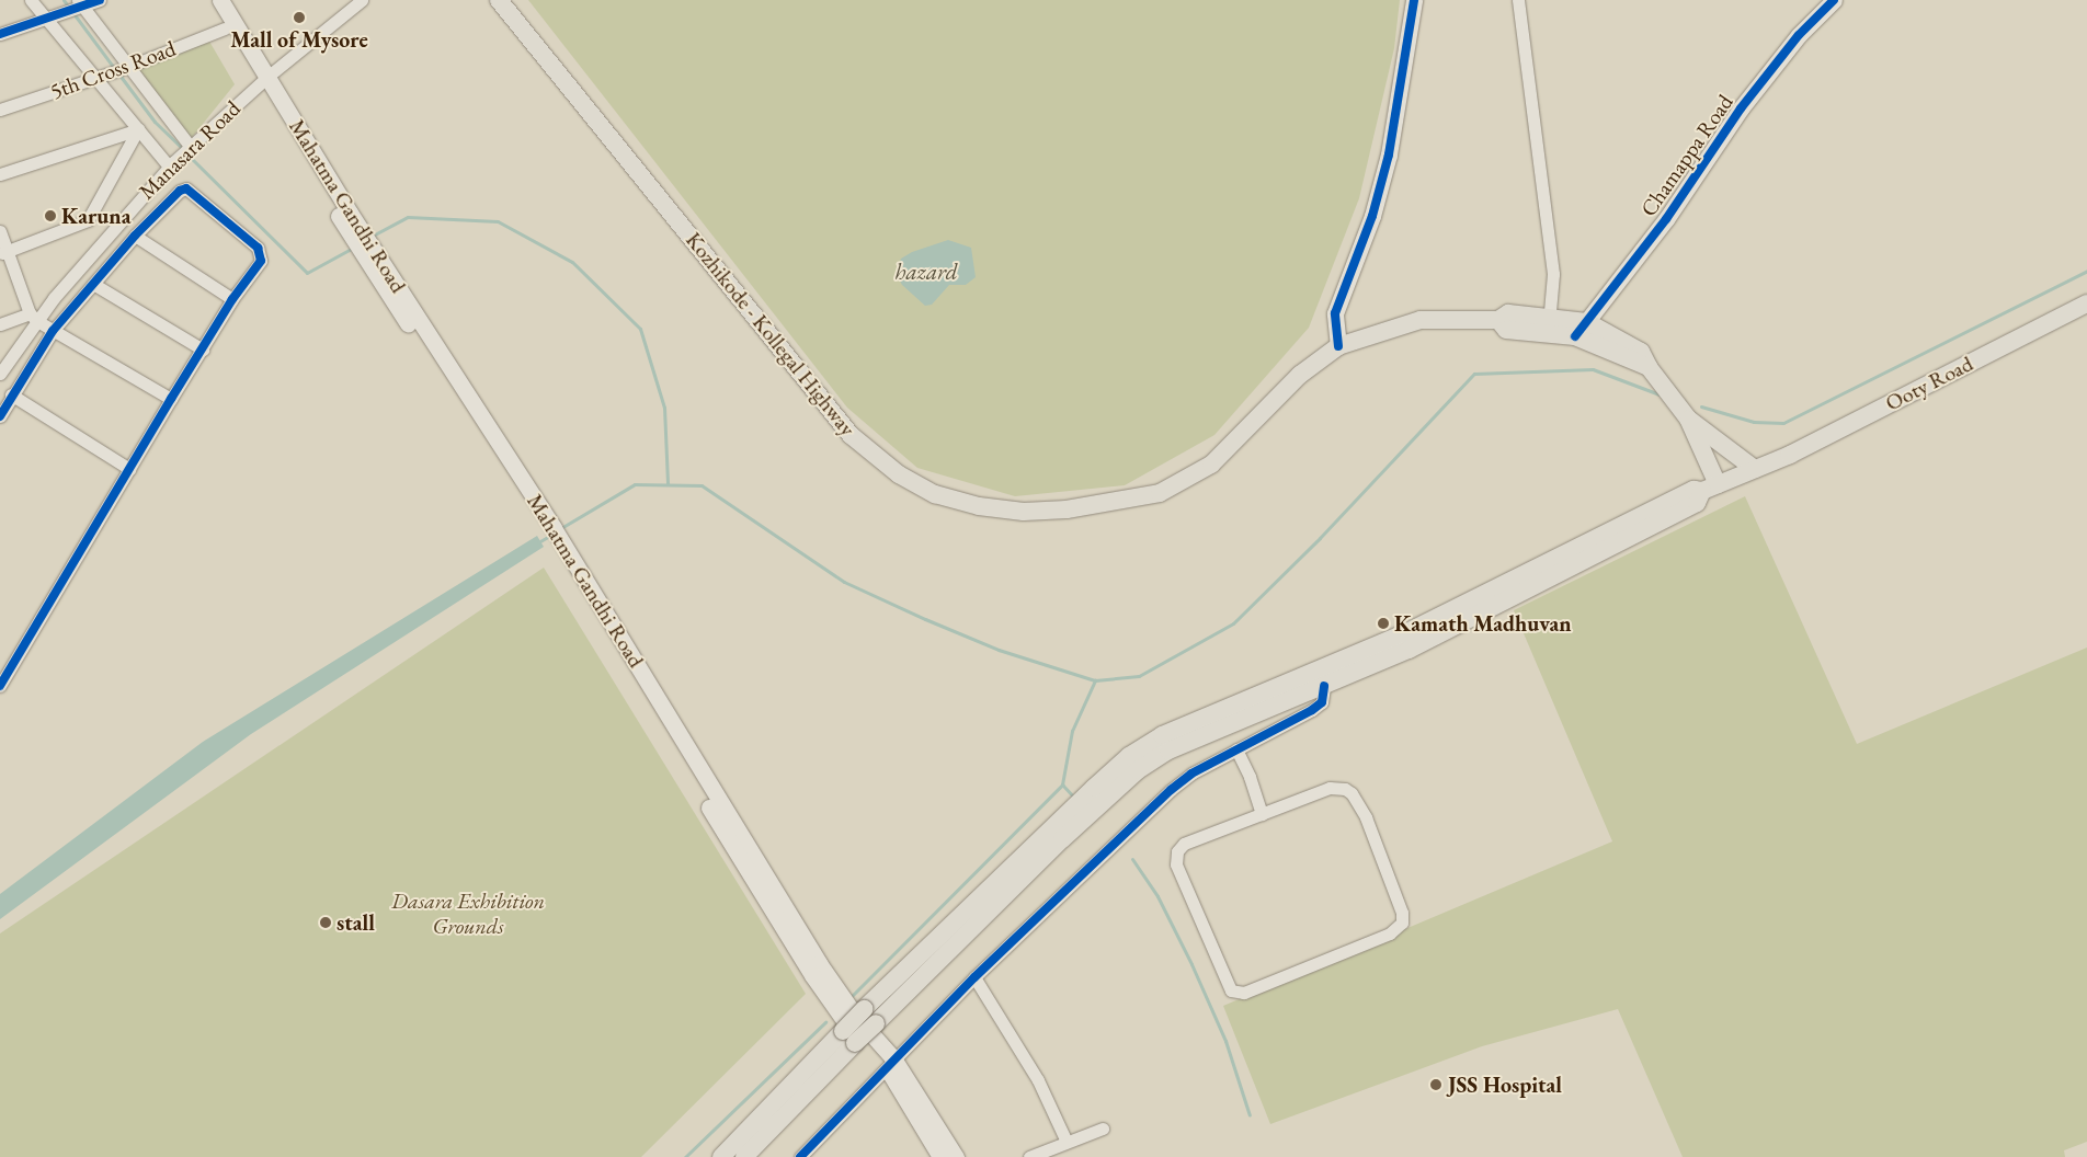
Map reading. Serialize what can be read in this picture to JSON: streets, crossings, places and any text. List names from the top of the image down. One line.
{"streets":{"main road":["Chamappa Road","Mahatma Gandhi Road","Kozhikode - Kollegal Highway","Ooty Road"],"street":["5th Cross Road","Manasara Road"]},"crossings":[["5th Cross Road","Mahatma Gandhi Road"],["Manasara Road","Mahatma Gandhi Road"],["Chamappa Road","Kozhikode - Kollegal Highway"],["Kozhikode - Kollegal Highway","Ooty Road"]],"water":["hazard"],"parks":["Dasara Exhibition Grounds"],"places":["Mall of Mysore","Karuna","Kamath Madhuvan","stall","JSS Hospital"]}
